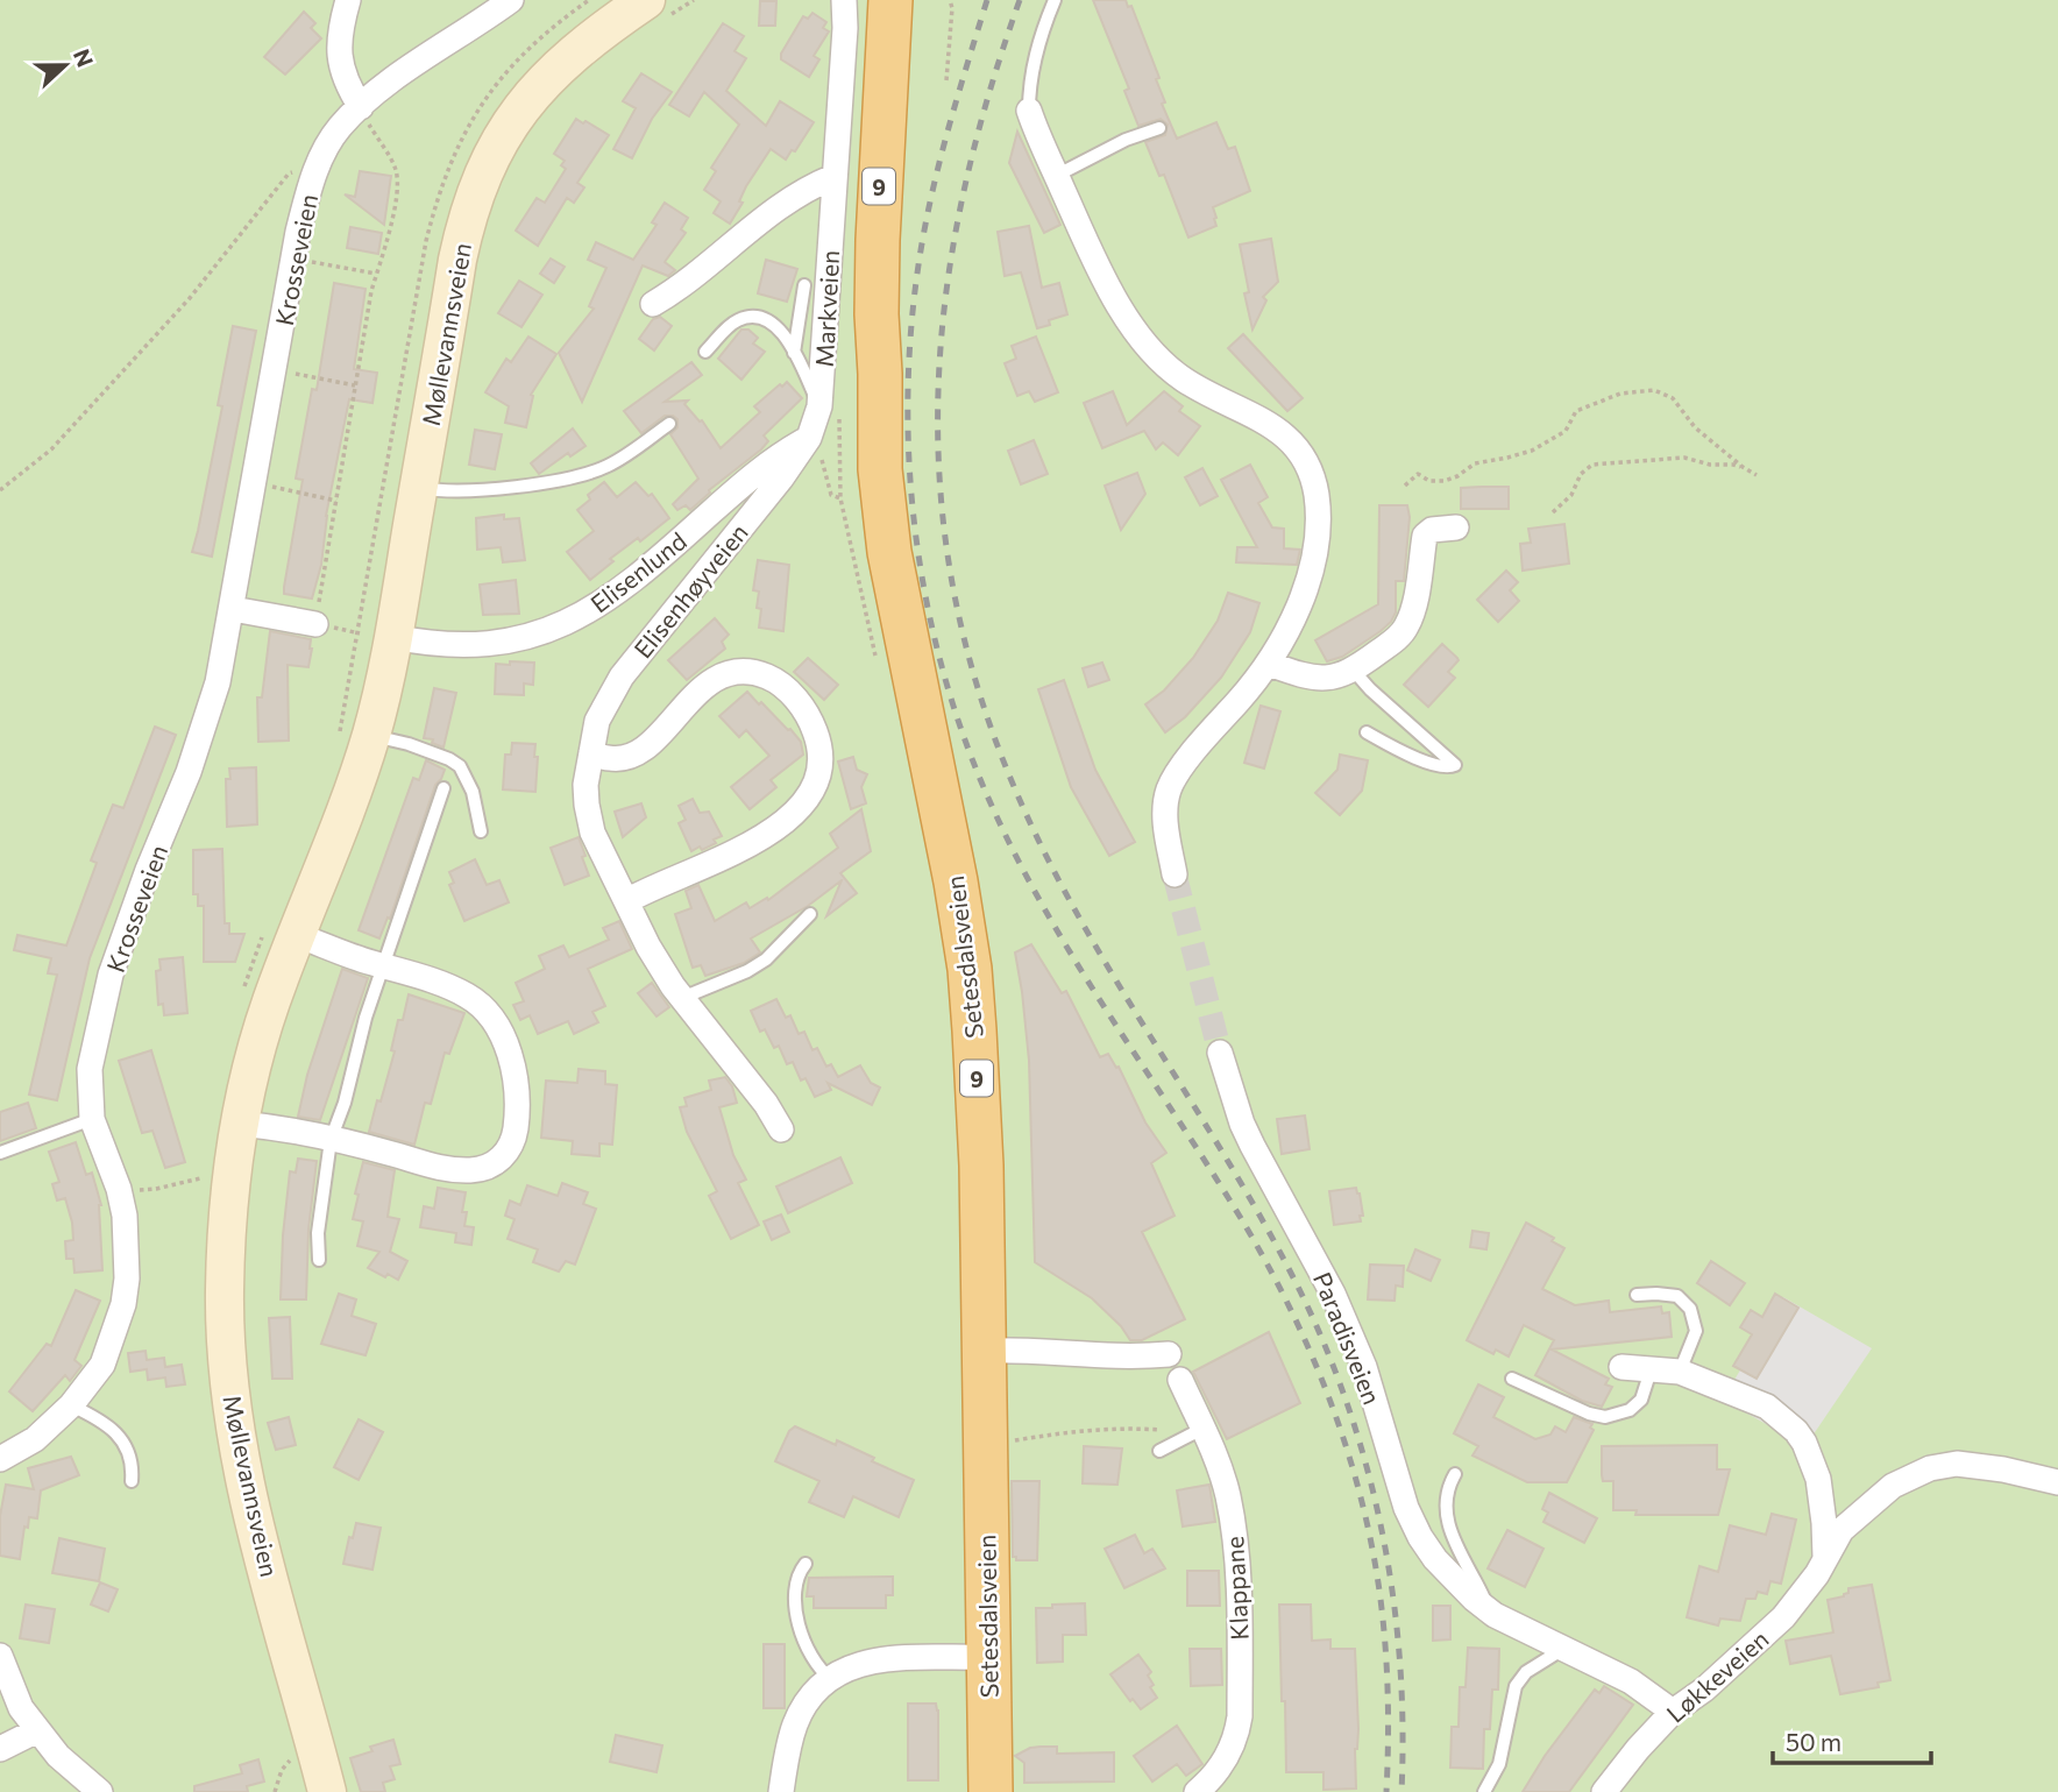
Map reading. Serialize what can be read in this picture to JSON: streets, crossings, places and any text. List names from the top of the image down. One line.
{"streets":{"highway":["9","Setesdalsveien"],"main road":["Møllevannsveien"],"street":["Krosseveien","Markveien","Elisenlund","Elisenhøyveien","Paradisveien","Klappane","Løkkeveien"]},"crossings":[["Markveien","Elisenlund"],["Markveien","Elisenhøyveien"],["Møllevannsveien","Elisenlund"],["Elisenlund","Elisenhøyveien"],["Paradisveien","Løkkeveien"]],"scale_bar":"50 m","north":"right"}
